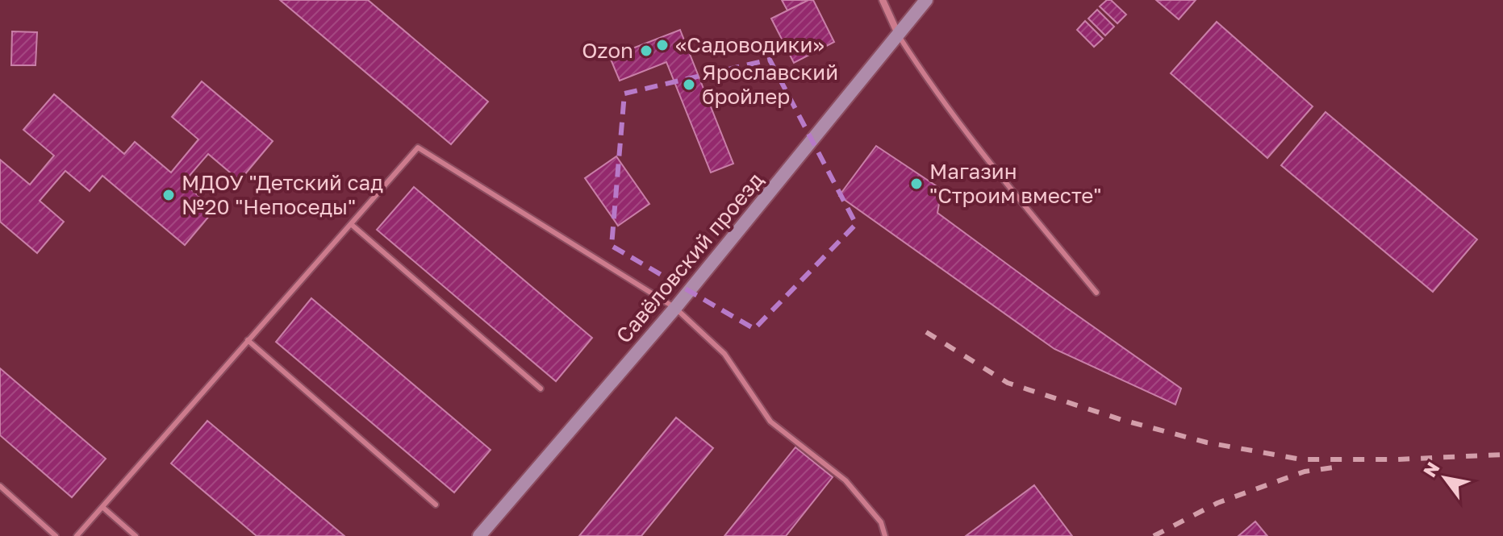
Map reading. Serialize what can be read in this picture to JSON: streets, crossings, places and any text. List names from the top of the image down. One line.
{"streets":{"main road":["Савёловский проезд"]},"places":["«Садоводики»","Ozon","Ярославский бройлер","Магазин \"Строим вместе\"","МДОУ \"Детский сад №20 \"Непоседы\""],"north":"top left"}
